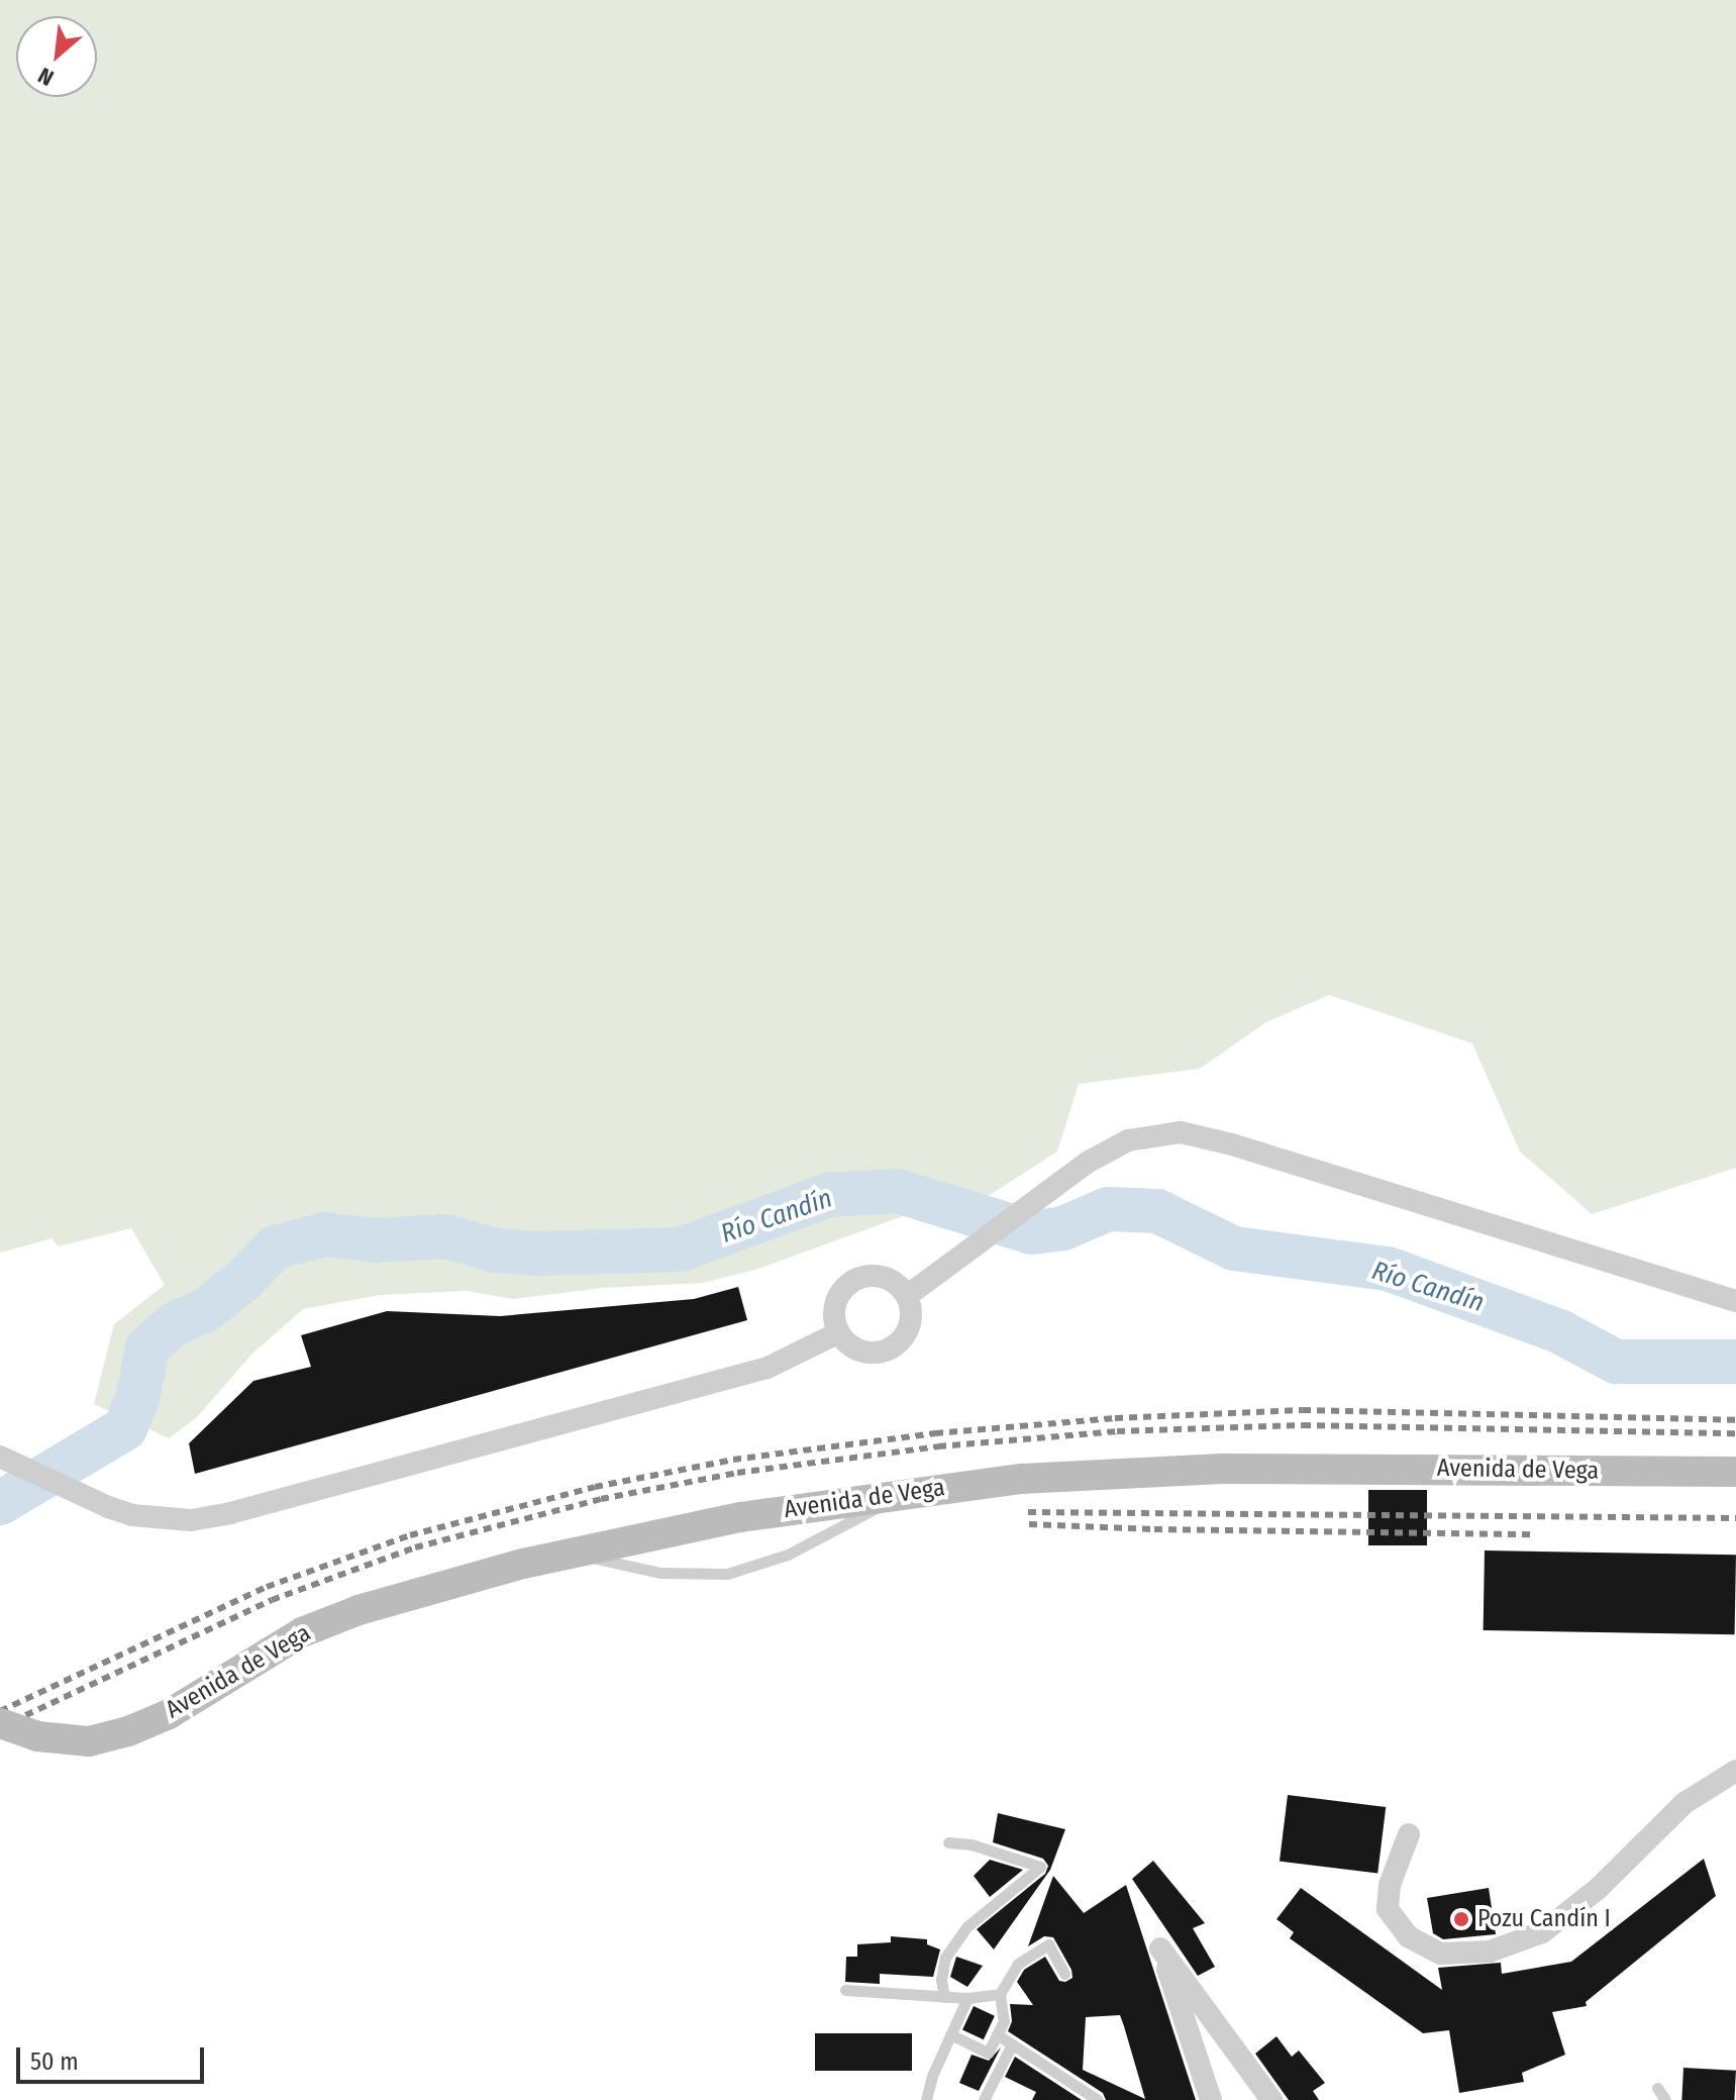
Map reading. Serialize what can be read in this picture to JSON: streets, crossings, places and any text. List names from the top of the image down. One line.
{"streets":{"street":["Avenida de Vega"]},"water":["Río Candín"],"places":["Pozu Candín I"],"scale_bar":"50 m","north":"bottom left"}
